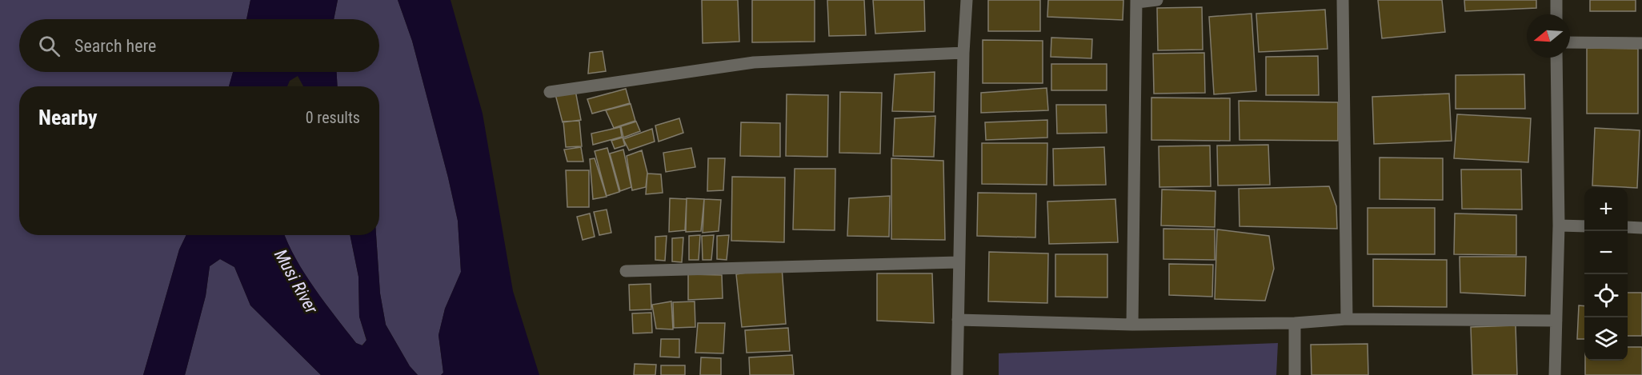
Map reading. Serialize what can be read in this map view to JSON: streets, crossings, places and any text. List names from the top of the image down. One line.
{"water":["Musi River"],"north":"left","page":{"search":"Search here","heading":["Nearby","0 results"],"map_buttons":["+","−"]}}
